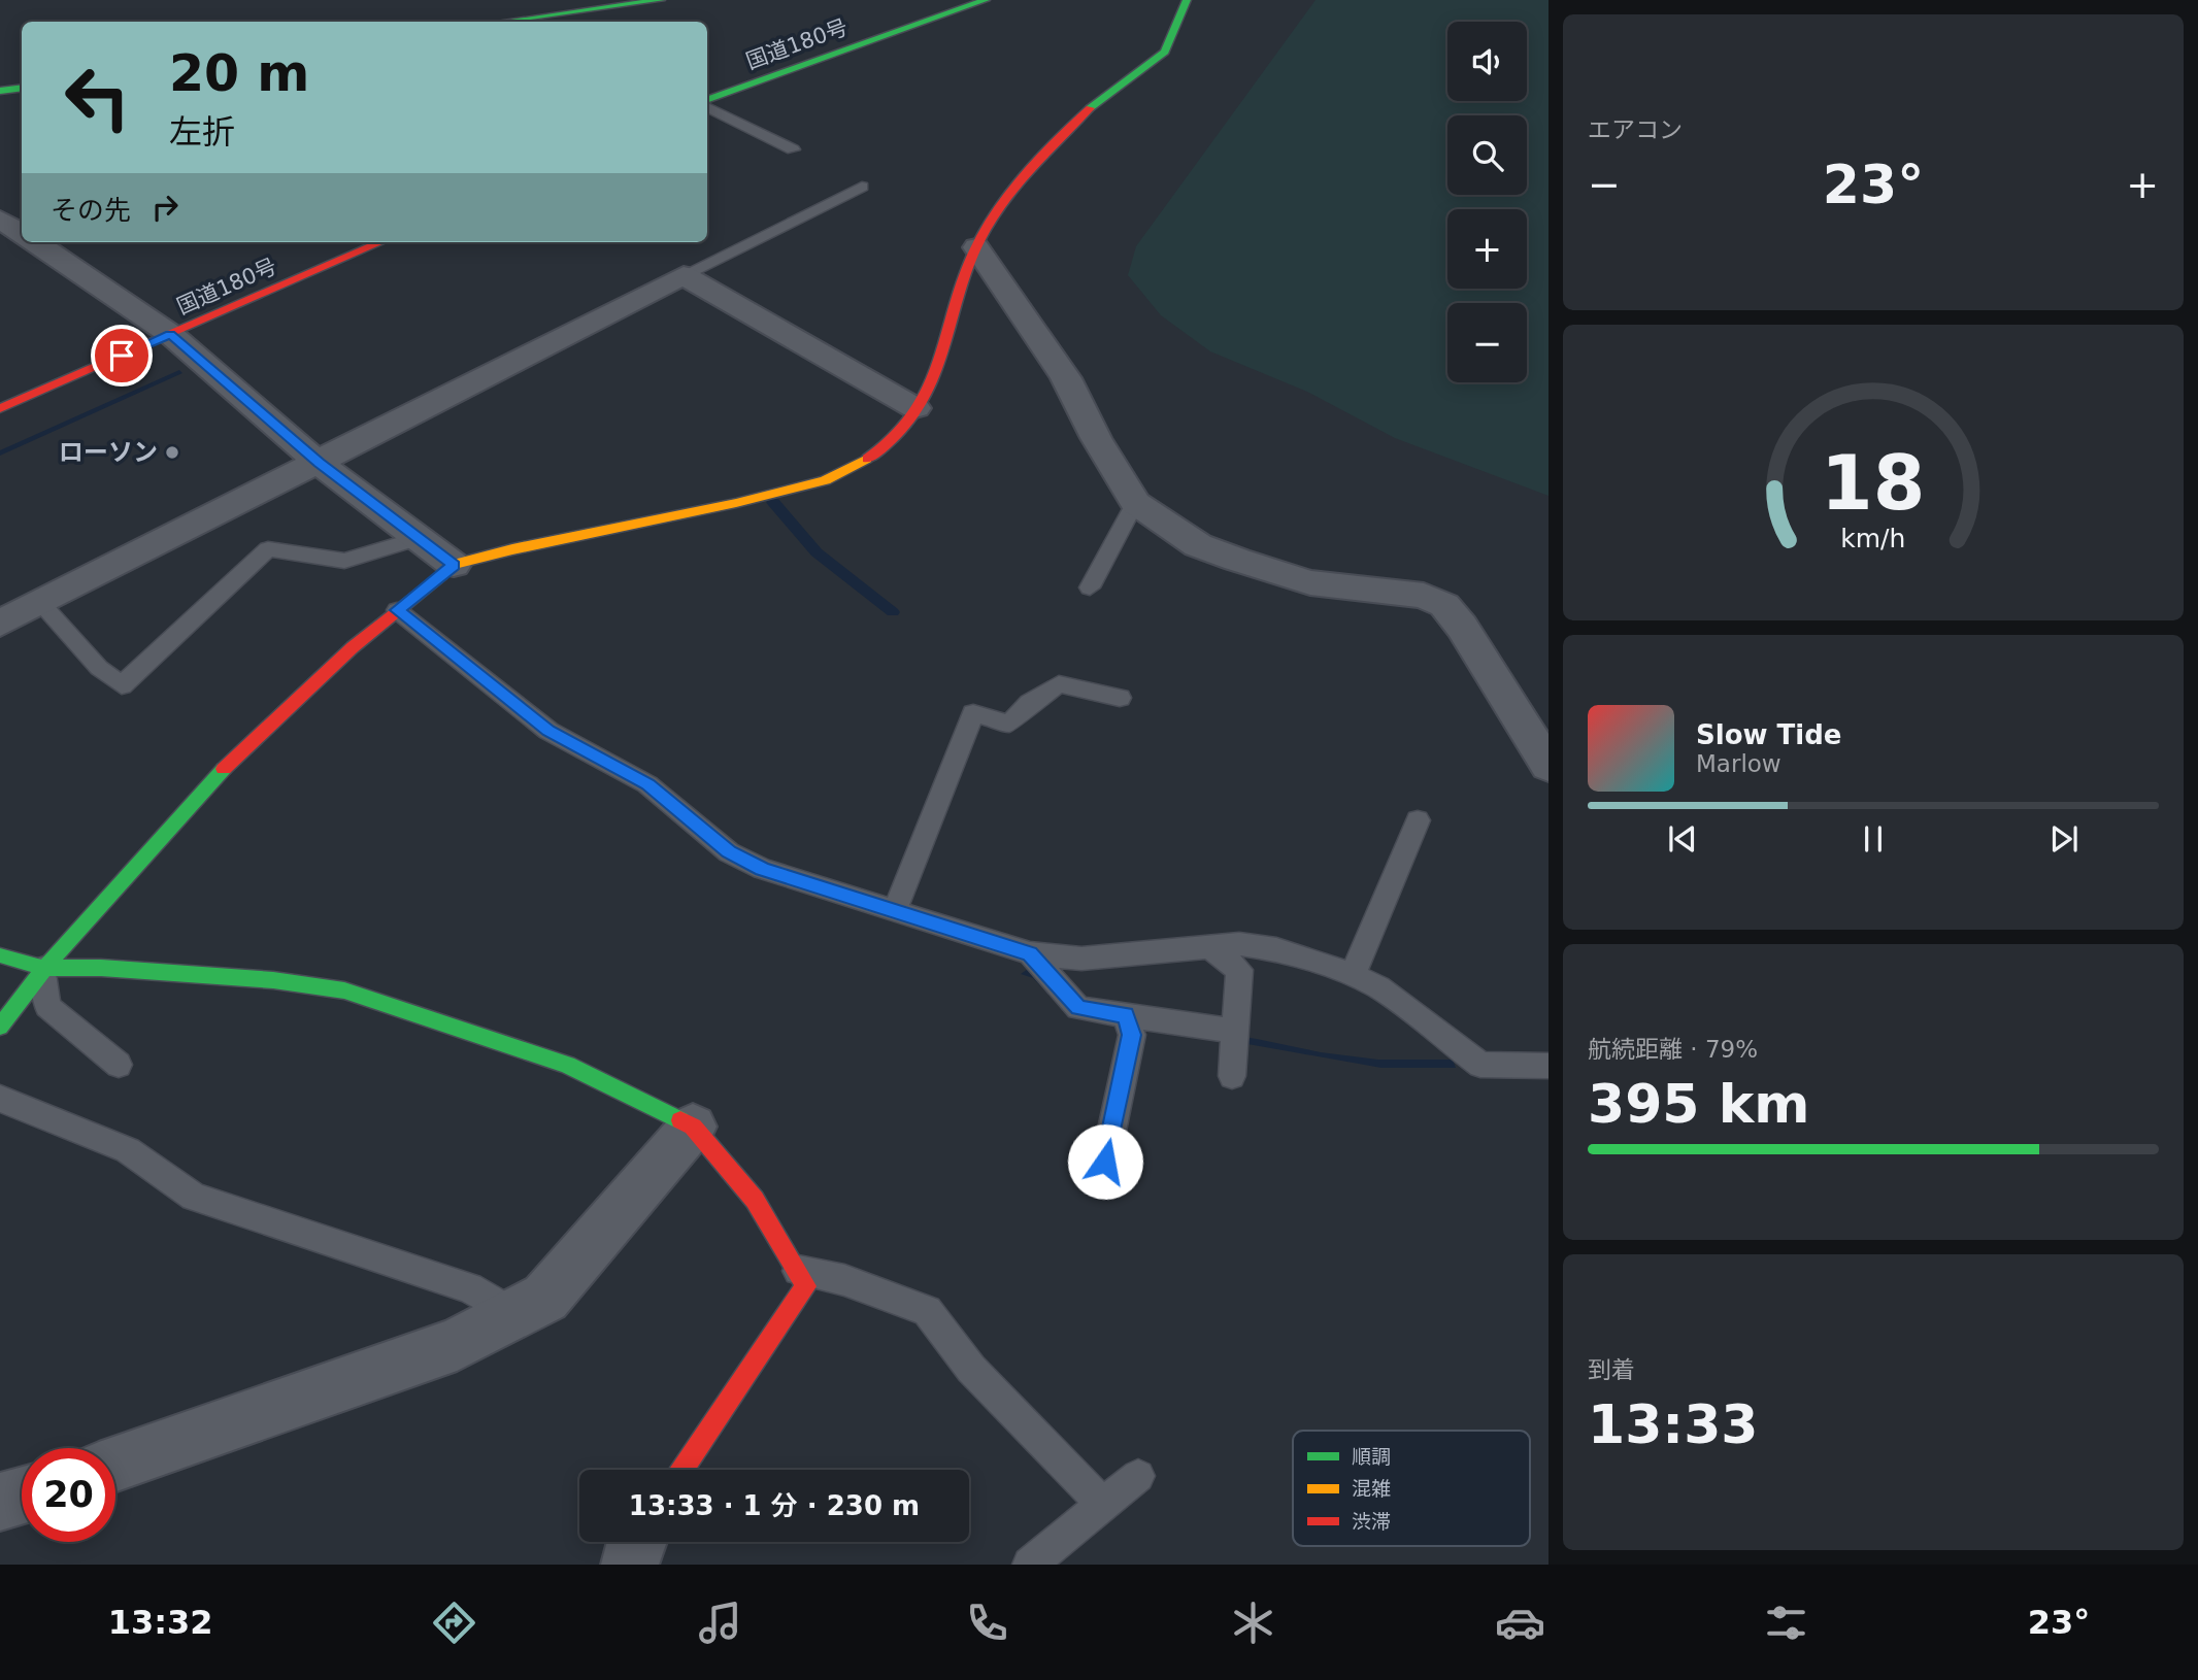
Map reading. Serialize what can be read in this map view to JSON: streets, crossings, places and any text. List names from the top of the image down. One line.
{"streets":{"main road":["国道180号"]},"places":["ローソン"],"legend":["順調","混雑","渋滞"],"page":{"tile":["エアコン",["航続距離 · 79%","395 km"],["到着","13:33"]],"map_buttons":["+","−"],"turn":["20 m","左折"],"heat":["−","23°","+"],"then":"その先","song":["Slow Tide","Marlow"],"limit":"20","trip":"13:33 · 1 分 · 230 m","tabs":["13:32","23°"],"gauge":["18","km/h"]}}
